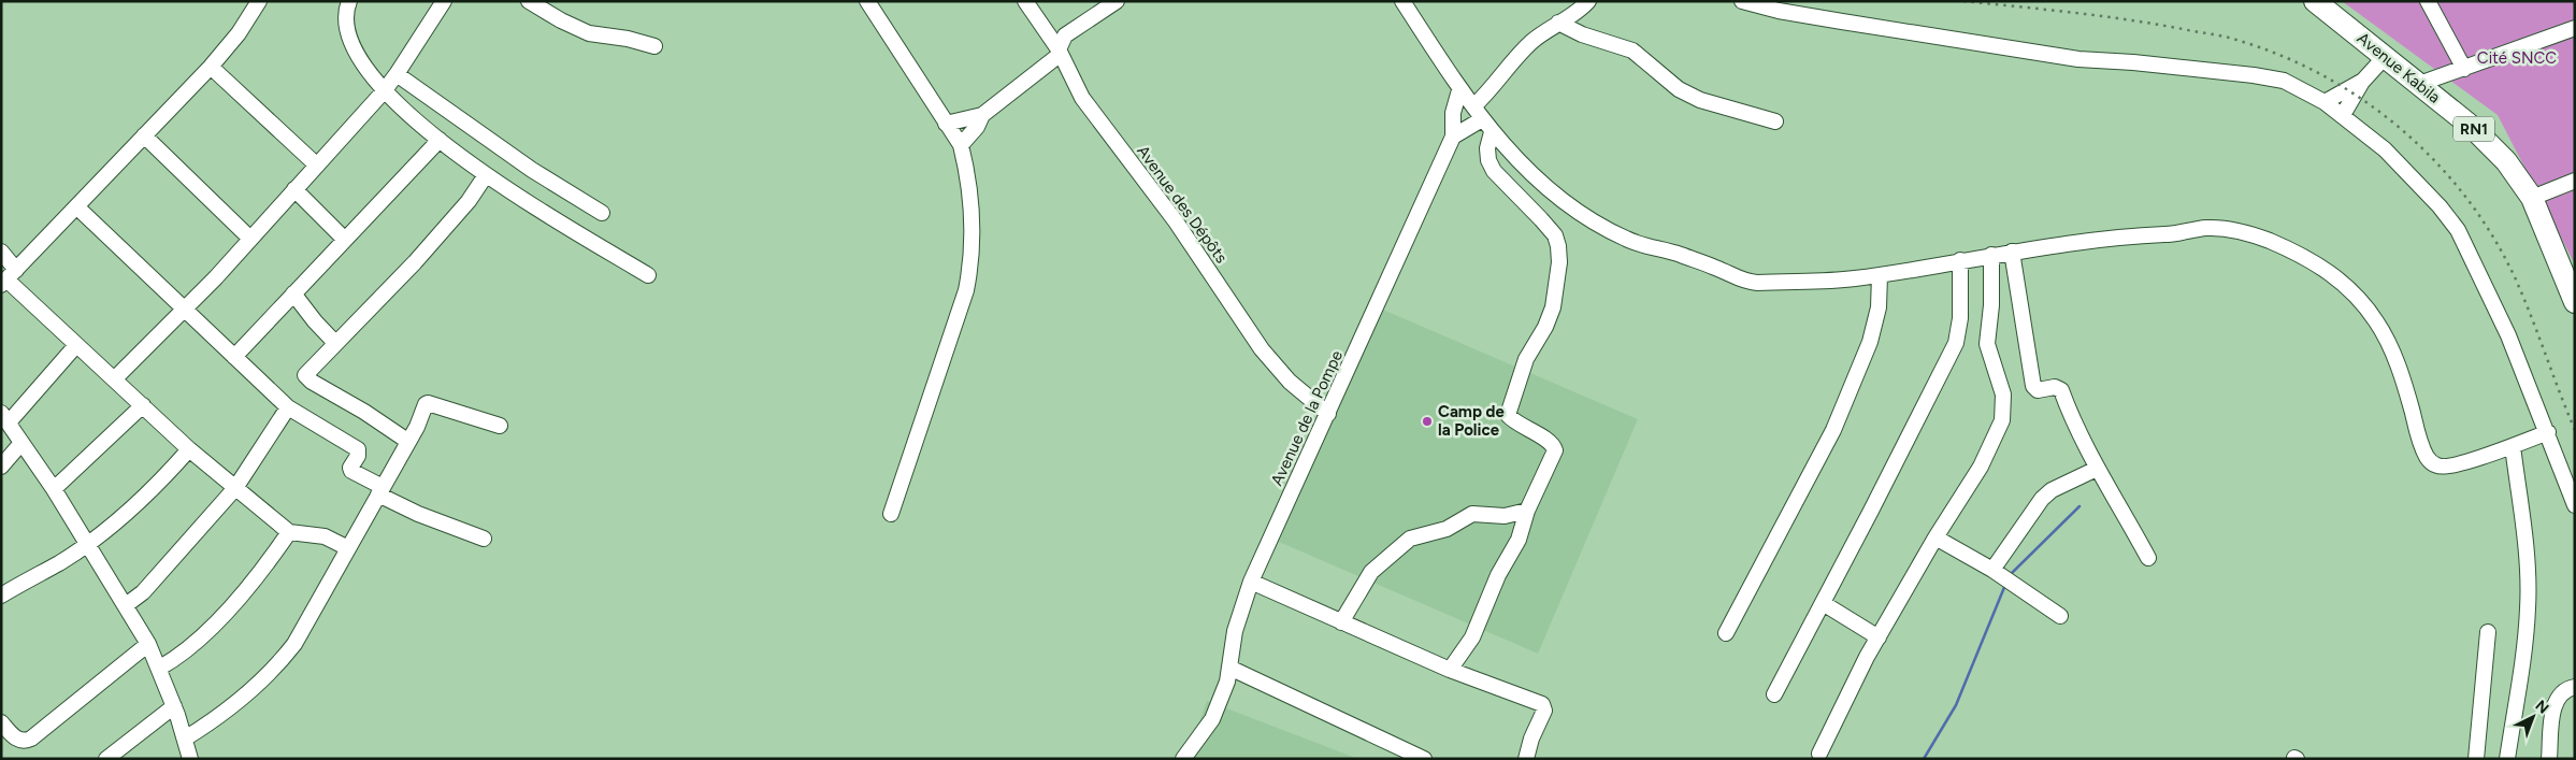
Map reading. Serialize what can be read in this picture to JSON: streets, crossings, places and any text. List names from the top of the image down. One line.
{"streets":{"highway":["Avenue Kabila","RN1"],"street":["Avenue des Dépôts","Avenue de la Pompe"]},"crossings":[["Avenue des Dépôts","Avenue de la Pompe"]],"parks":["Cité SNCC"],"places":["Camp de la Police"],"north":"top right"}
